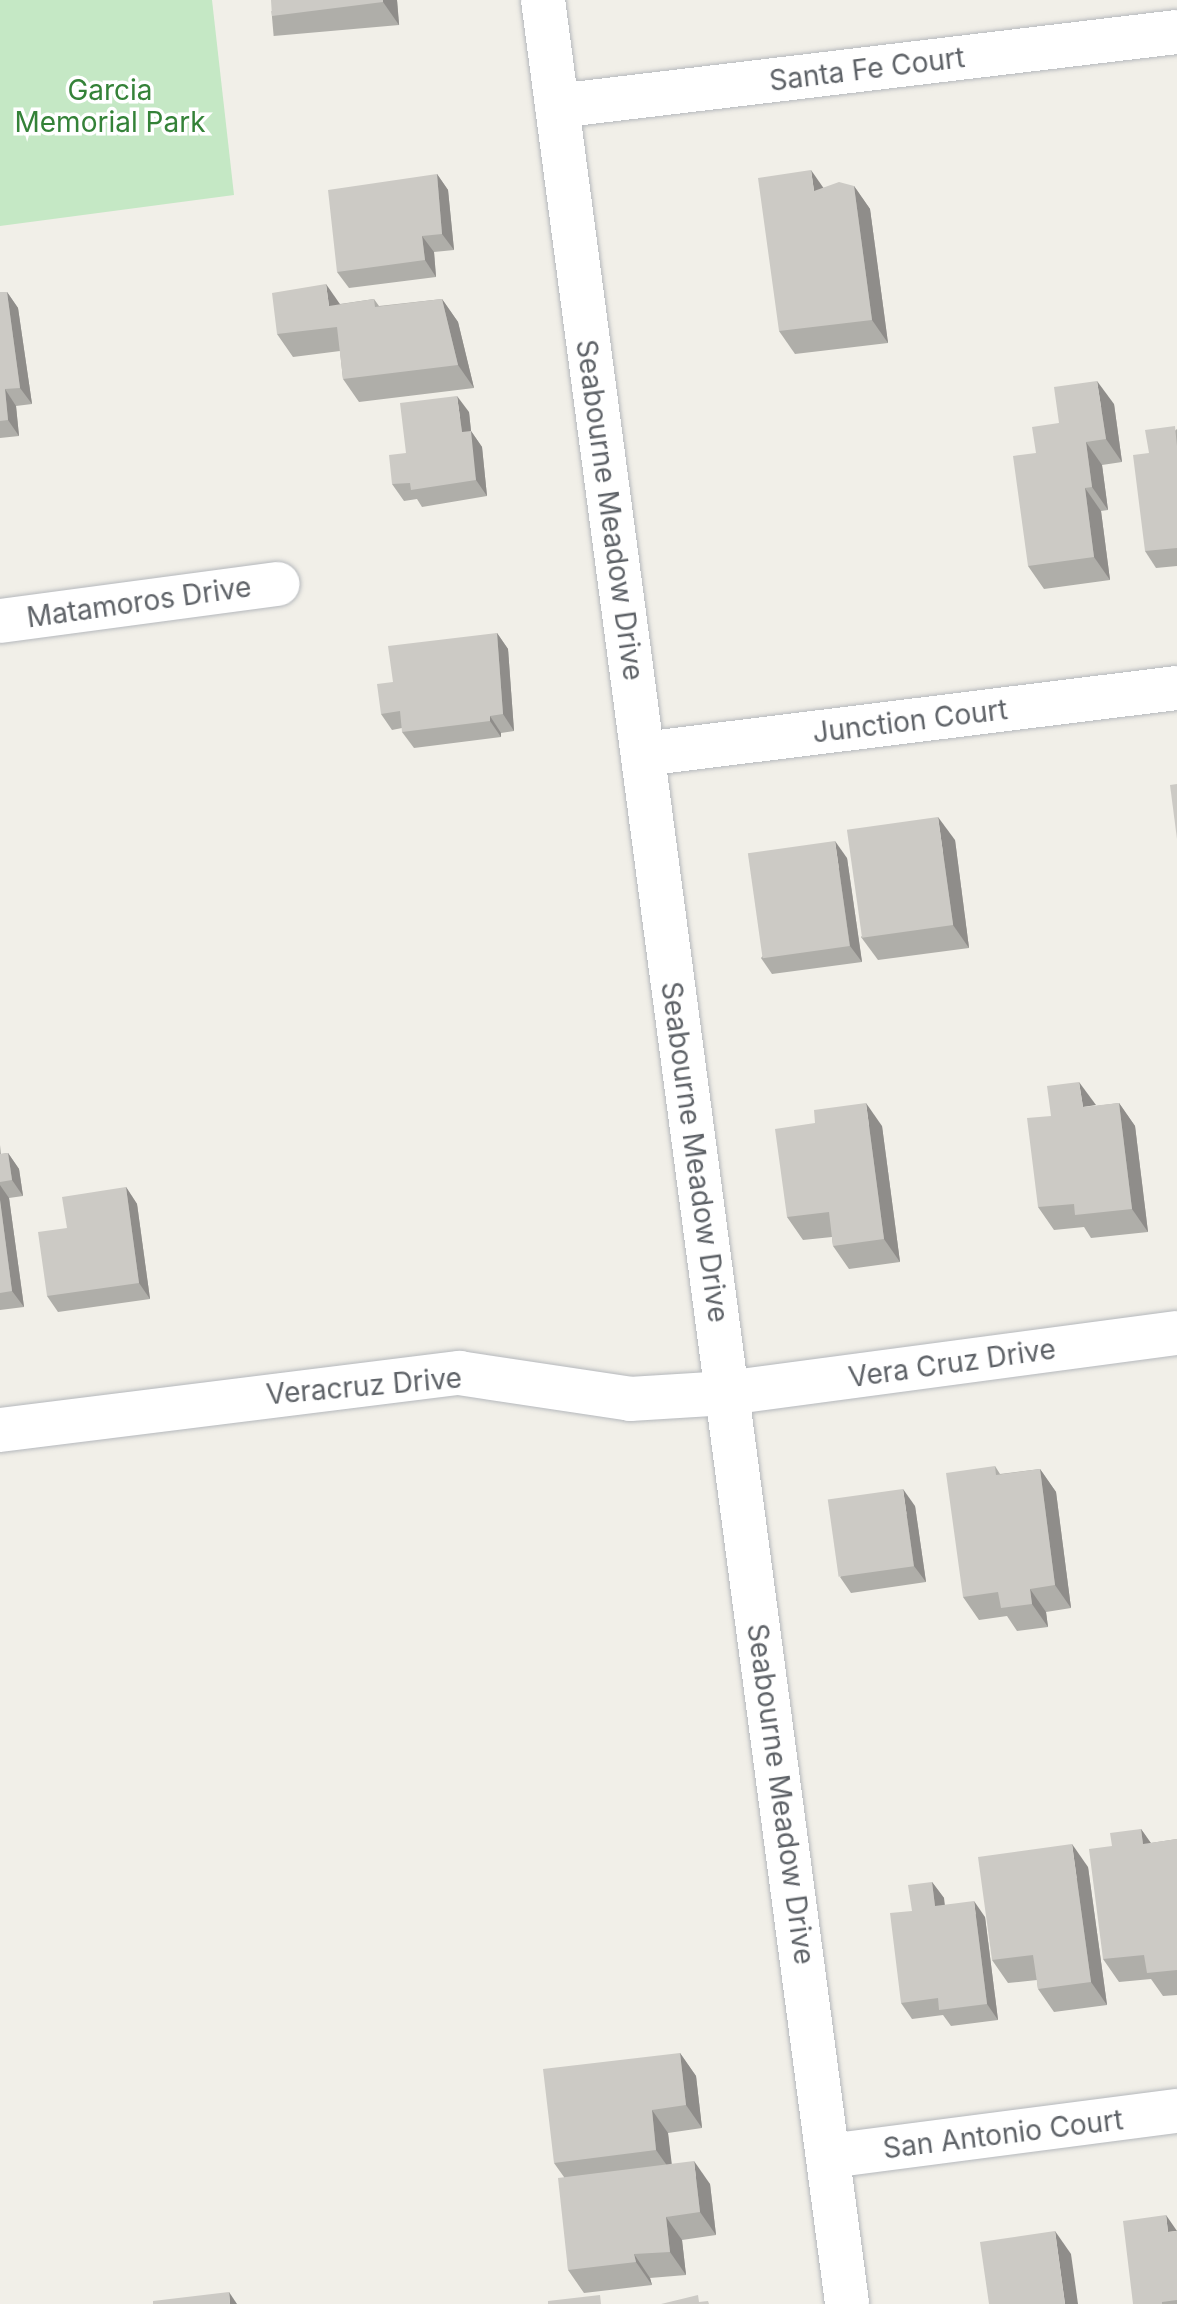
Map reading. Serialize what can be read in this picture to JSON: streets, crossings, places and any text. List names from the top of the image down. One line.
{"streets":{"street":["Santa Fe Court","Seabourne Meadow Drive","Matamoros Drive","Junction Court","Vera Cruz Drive","Veracruz Drive","San Antonio Court"]},"crossings":[["Santa Fe Court","Seabourne Meadow Drive"],["Seabourne Meadow Drive","Junction Court"],["Seabourne Meadow Drive","Vera Cruz Drive"],["Seabourne Meadow Drive","Veracruz Drive"],["Seabourne Meadow Drive","San Antonio Court"],["Vera Cruz Drive","Veracruz Drive"]],"parks":["Garcia Memorial Park"]}
